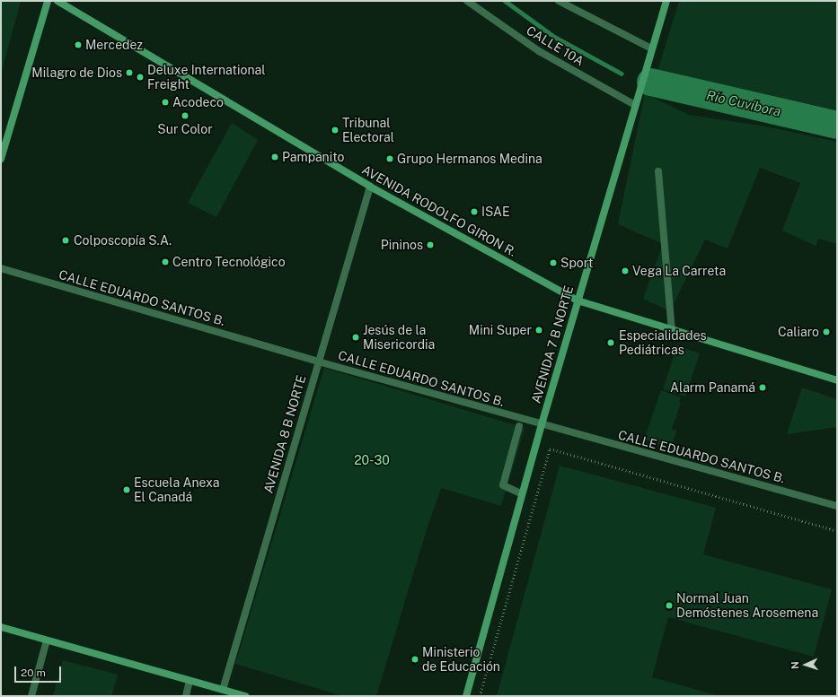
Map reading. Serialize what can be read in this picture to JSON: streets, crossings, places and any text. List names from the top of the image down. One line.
{"streets":{"main road":["AVENIDA RODOLFO GIRON R.","AVENIDA 7 B NORTE"],"street":["CALLE 10A","CALLE EDUARDO SANTOS B.","AVENIDA 8 B NORTE"]},"crossings":[["CALLE 10A","AVENIDA 7 B NORTE"],["AVENIDA RODOLFO GIRON R.","AVENIDA 7 B NORTE"],["AVENIDA RODOLFO GIRON R.","AVENIDA 8 B NORTE"],["CALLE EDUARDO SANTOS B.","AVENIDA 7 B NORTE"],["CALLE EDUARDO SANTOS B.","AVENIDA 8 B NORTE"]],"water":["Río Cuvíbora"],"parks":["20-30"],"places":["Mercedez","Milagro de Dios","Deluxe International Freight","Acodeco","Sur Color","Tribunal Electoral","Pampanito","Grupo Hermanos Medina","ISAE","Colposcopía S.A.","Pininos","Centro Tecnológico","Sport","Vega La Carreta","Mini Super","Caliaro","Jesús de la Misericordia","Especialidades Pediátricas","Alarm Panamá","Escuela Anexa El Canadá","Normal Juan Demóstenes Arosemena","Ministerio de Educación"],"scale_bar":"20 m","north":"left"}
